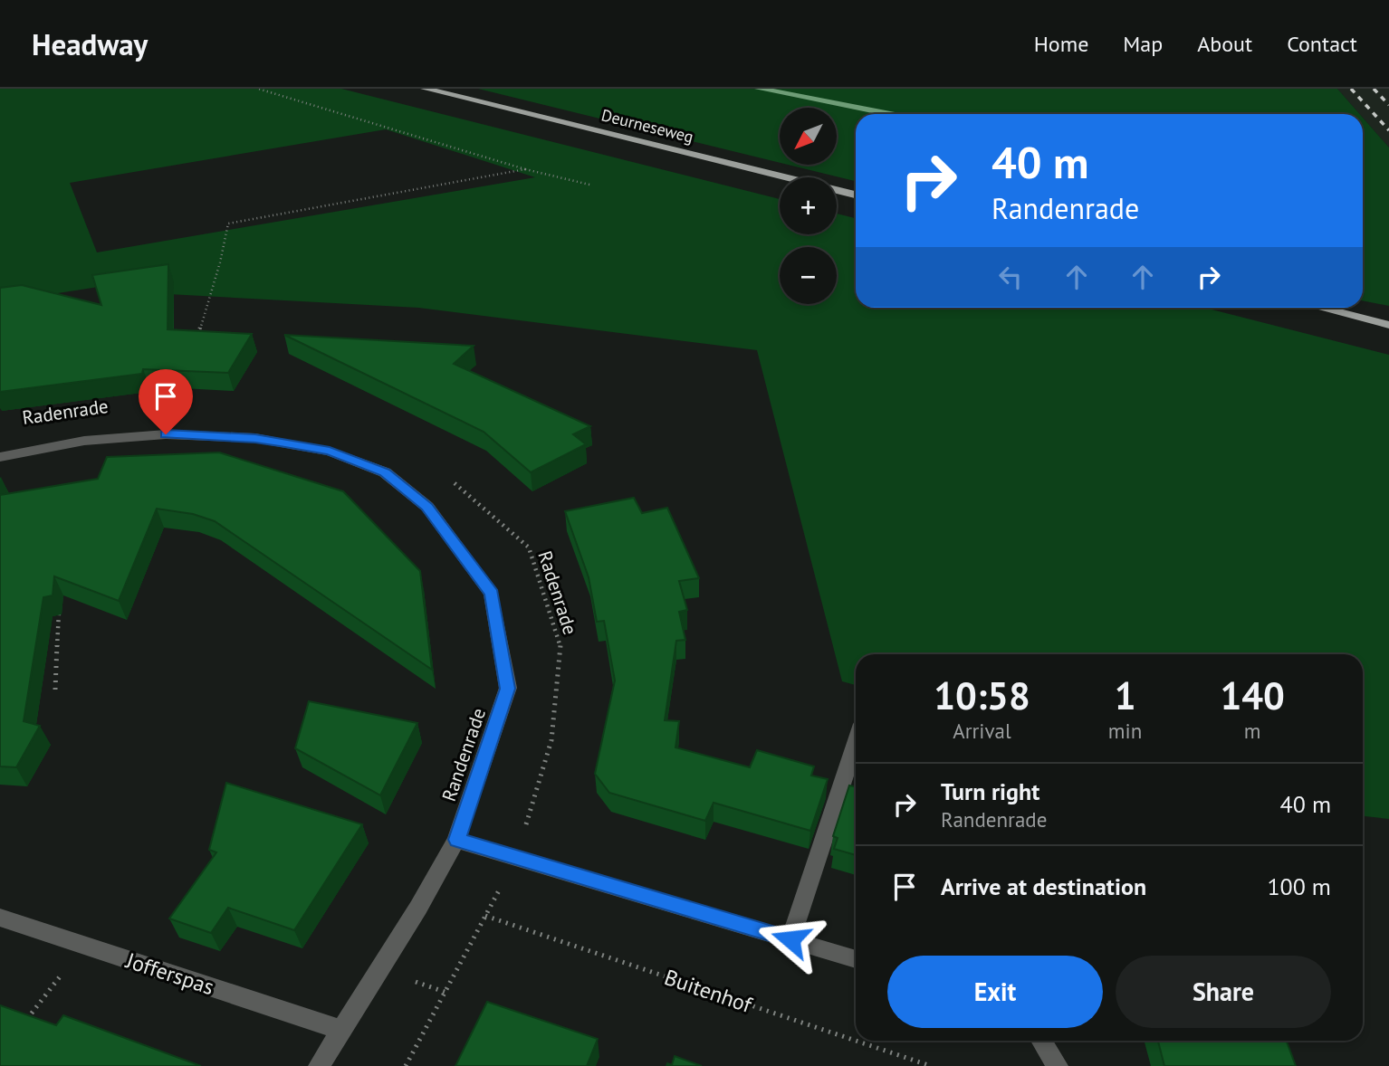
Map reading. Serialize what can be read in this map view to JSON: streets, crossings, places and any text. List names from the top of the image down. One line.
{"streets":{"main road":["Deurneseweg"],"street":["Randenrade","Jofferspas"],"path":["Radenrade","Buitenhof"]},"crossings":[["Radenrade","Buitenhof"],["Randenrade","Jofferspas"]],"north":"bottom left","page":{"header":"Headway","nav":["Home","Map","About","Contact"],"map_buttons":["+","−"],"turn":["40 m","Randenrade"],"eta":["10:58","Arrival","1","min","140","m"],"list":[{"name":"Turn right","note":"Randenrade","value":"40 m"},{"name":"Arrive at destination","value":"100 m"}],"buttons":["Exit","Share"]}}
